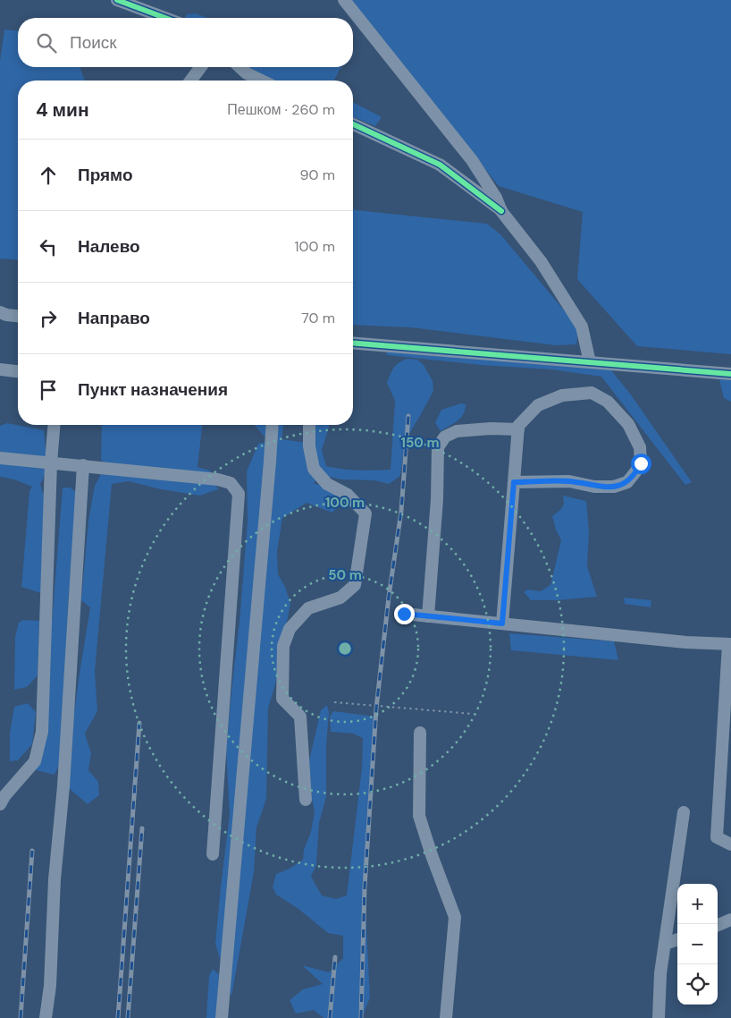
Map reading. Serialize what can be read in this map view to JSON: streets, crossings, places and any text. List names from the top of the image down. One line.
{"page":{"search":"Поиск","heading":["4 мин","Пешком · 260 m"],"list":[["Прямо","90 m"],["Налево","100 m"],["Направо","70 m"],"Пункт назначения"],"map_buttons":["+","−"]},"rings":["150 m","100 m","50 m"]}
